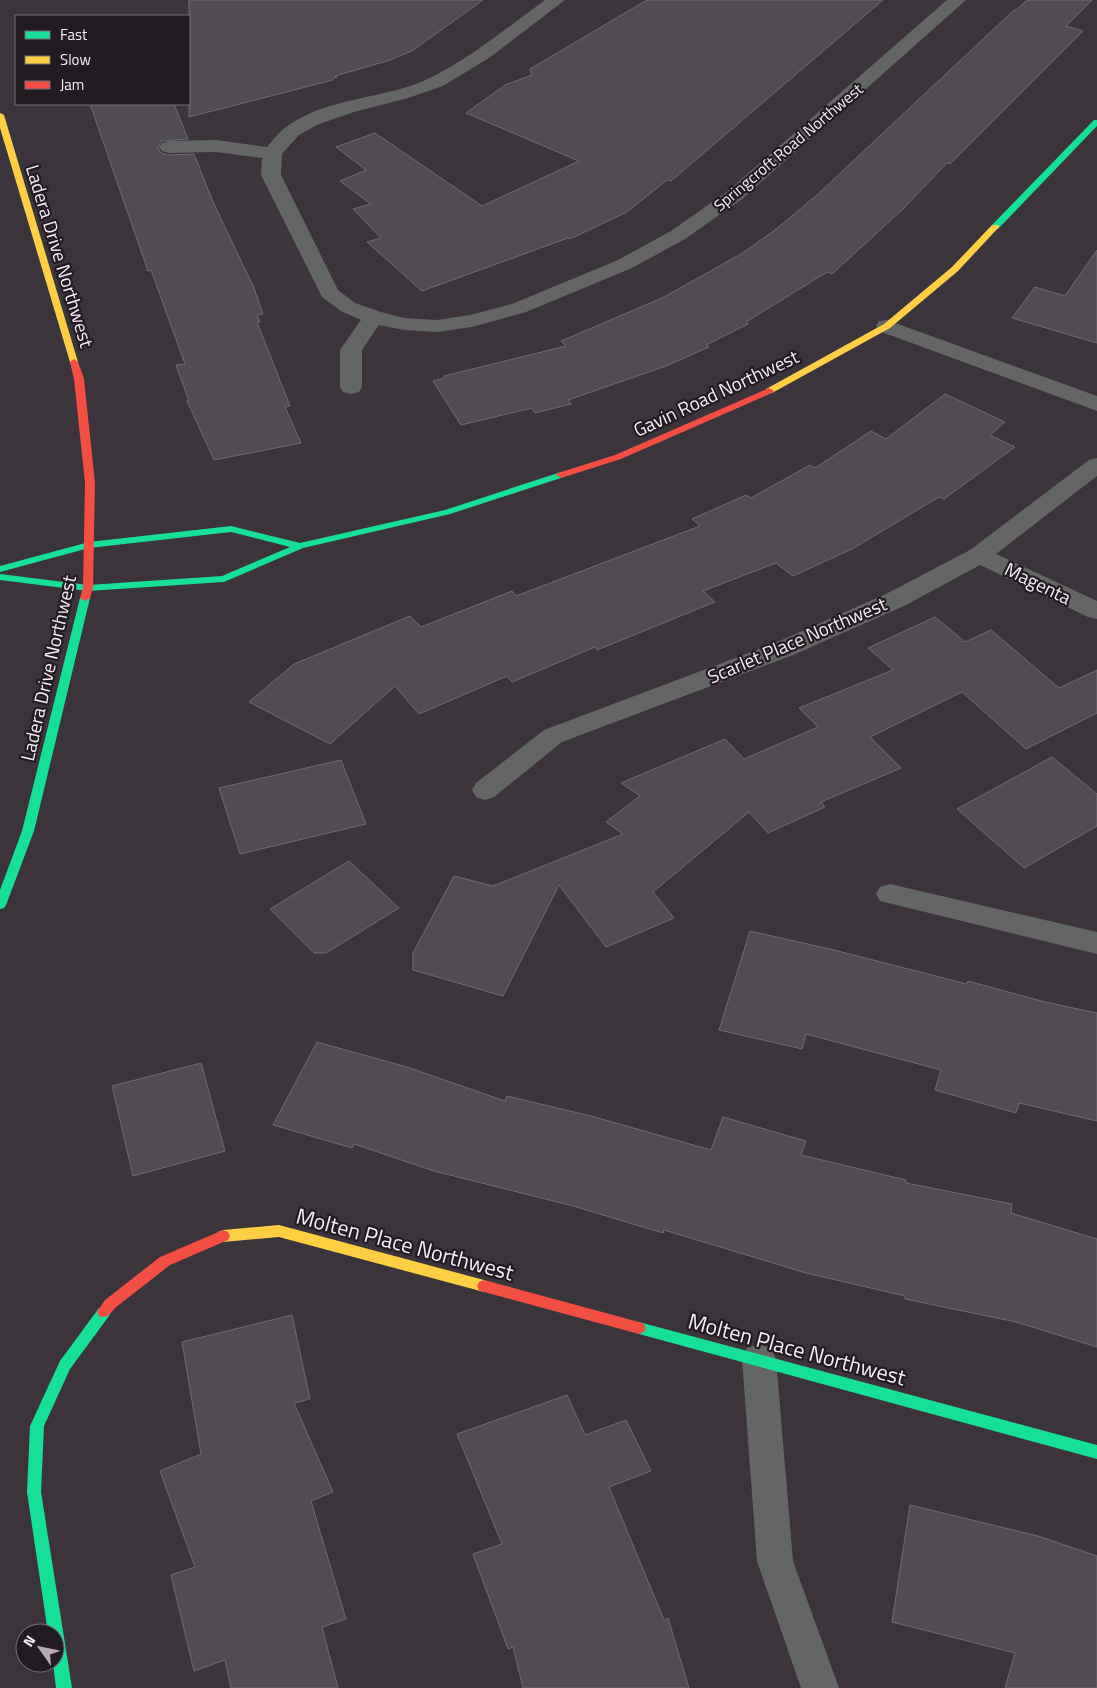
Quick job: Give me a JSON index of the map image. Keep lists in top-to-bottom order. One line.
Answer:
{"streets":{"street":["Springcroft Road Northwest","Ladera Drive Northwest","Gavin Road Northwest","Magenta","Scarlet Place Northwest","Molten Place Northwest"]},"crossings":[["Ladera Drive Northwest","Gavin Road Northwest"],["Magenta","Scarlet Place Northwest"]],"legend":["Fast","Slow","Jam"],"north":"top left"}
